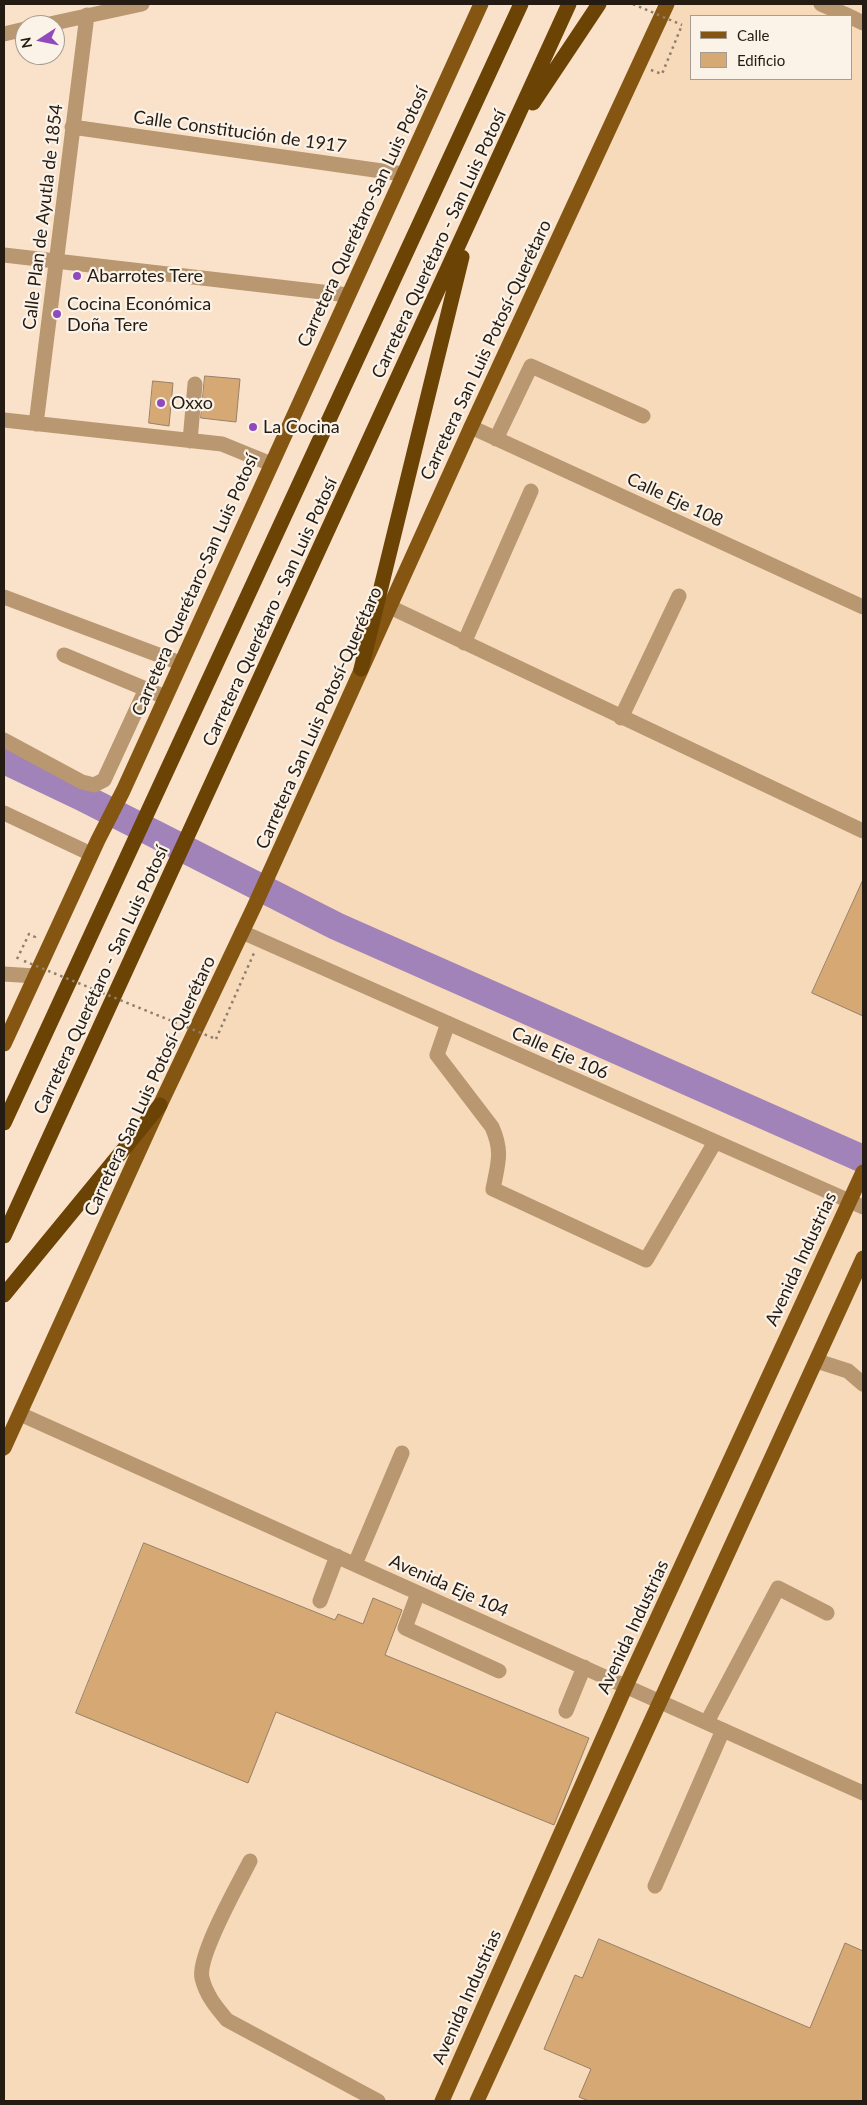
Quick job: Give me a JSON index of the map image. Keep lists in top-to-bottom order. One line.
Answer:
{"streets":{"highway":["Carretera Querétaro - San Luis Potosí"],"main road":["Carretera Querétaro-San Luis Potosí","Carretera San Luis Potosí-Querétaro","Avenida Industrias"],"street":["Calle Constitución de 1917","Calle Plan de Ayutla de 1854","Calle Eje 108","Calle Eje 106","Avenida Eje 104"]},"crossings":[["Calle Constitución de 1917","Calle Plan de Ayutla de 1854"],["Calle Constitución de 1917","Carretera Querétaro-San Luis Potosí"],["Carretera San Luis Potosí-Querétaro","Calle Eje 108"],["Carretera San Luis Potosí-Querétaro","Calle Eje 106"],["Carretera San Luis Potosí-Querétaro","Avenida Eje 104"],["Calle Eje 106","Avenida Industrias"],["Avenida Industrias","Avenida Eje 104"]],"places":["Abarrotes Tere","Cocina Económica Doña Tere","Oxxo","La Cocina"],"legend":["Calle","Edificio"],"north":"left"}
